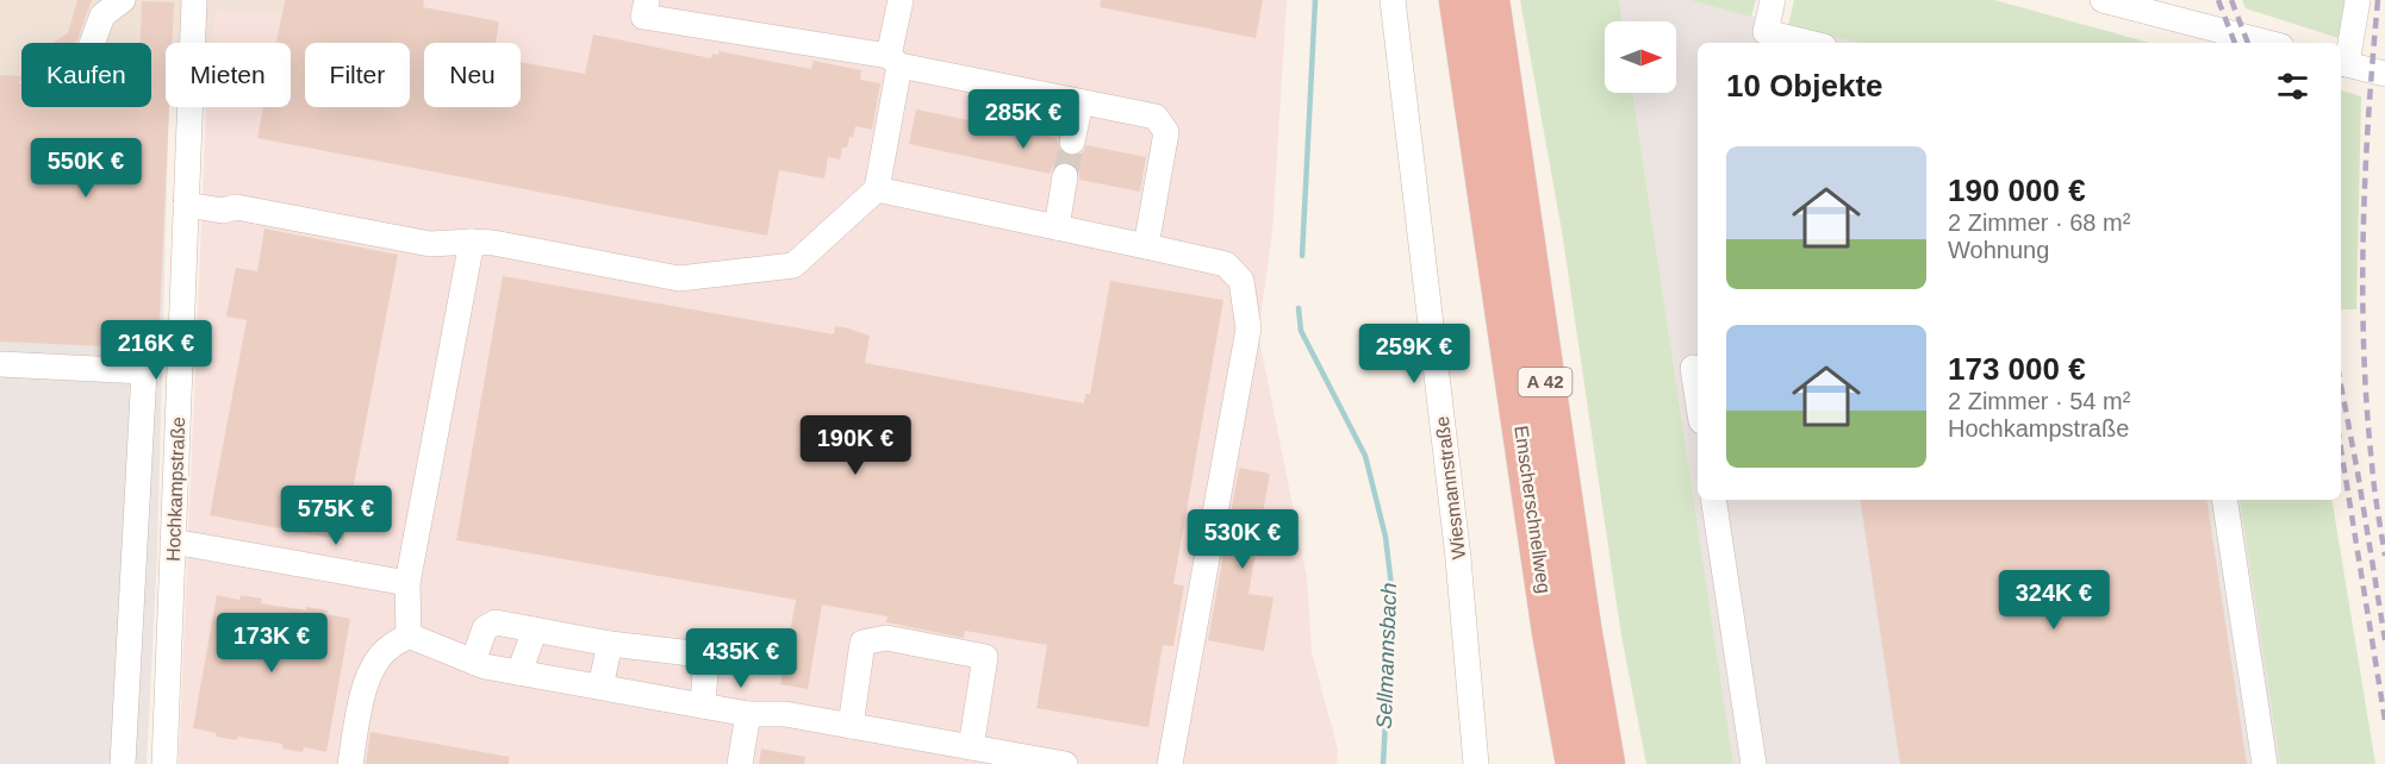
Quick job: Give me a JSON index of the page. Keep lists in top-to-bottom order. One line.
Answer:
{"streets":{"highway":["A 42","Emscherschnellweg"],"street":["Wiesmannstraße","Hochkampstraße"]},"water":["Sellmannsbach"],"north":"right","page":{"chip":["Kaufen","Mieten","Filter","Neu"],"heading":"10 Objekte","price":["285K €","550K €","216K €","259K €","190K €","575K €","530K €","324K €","173K €","435K €"],"list":[{"name":"190 000 €","note":"2 Zimmer · 68 m² · Wohnung"},{"name":"173 000 €","note":"2 Zimmer · 54 m² · Hochkampstraße"}]}}
